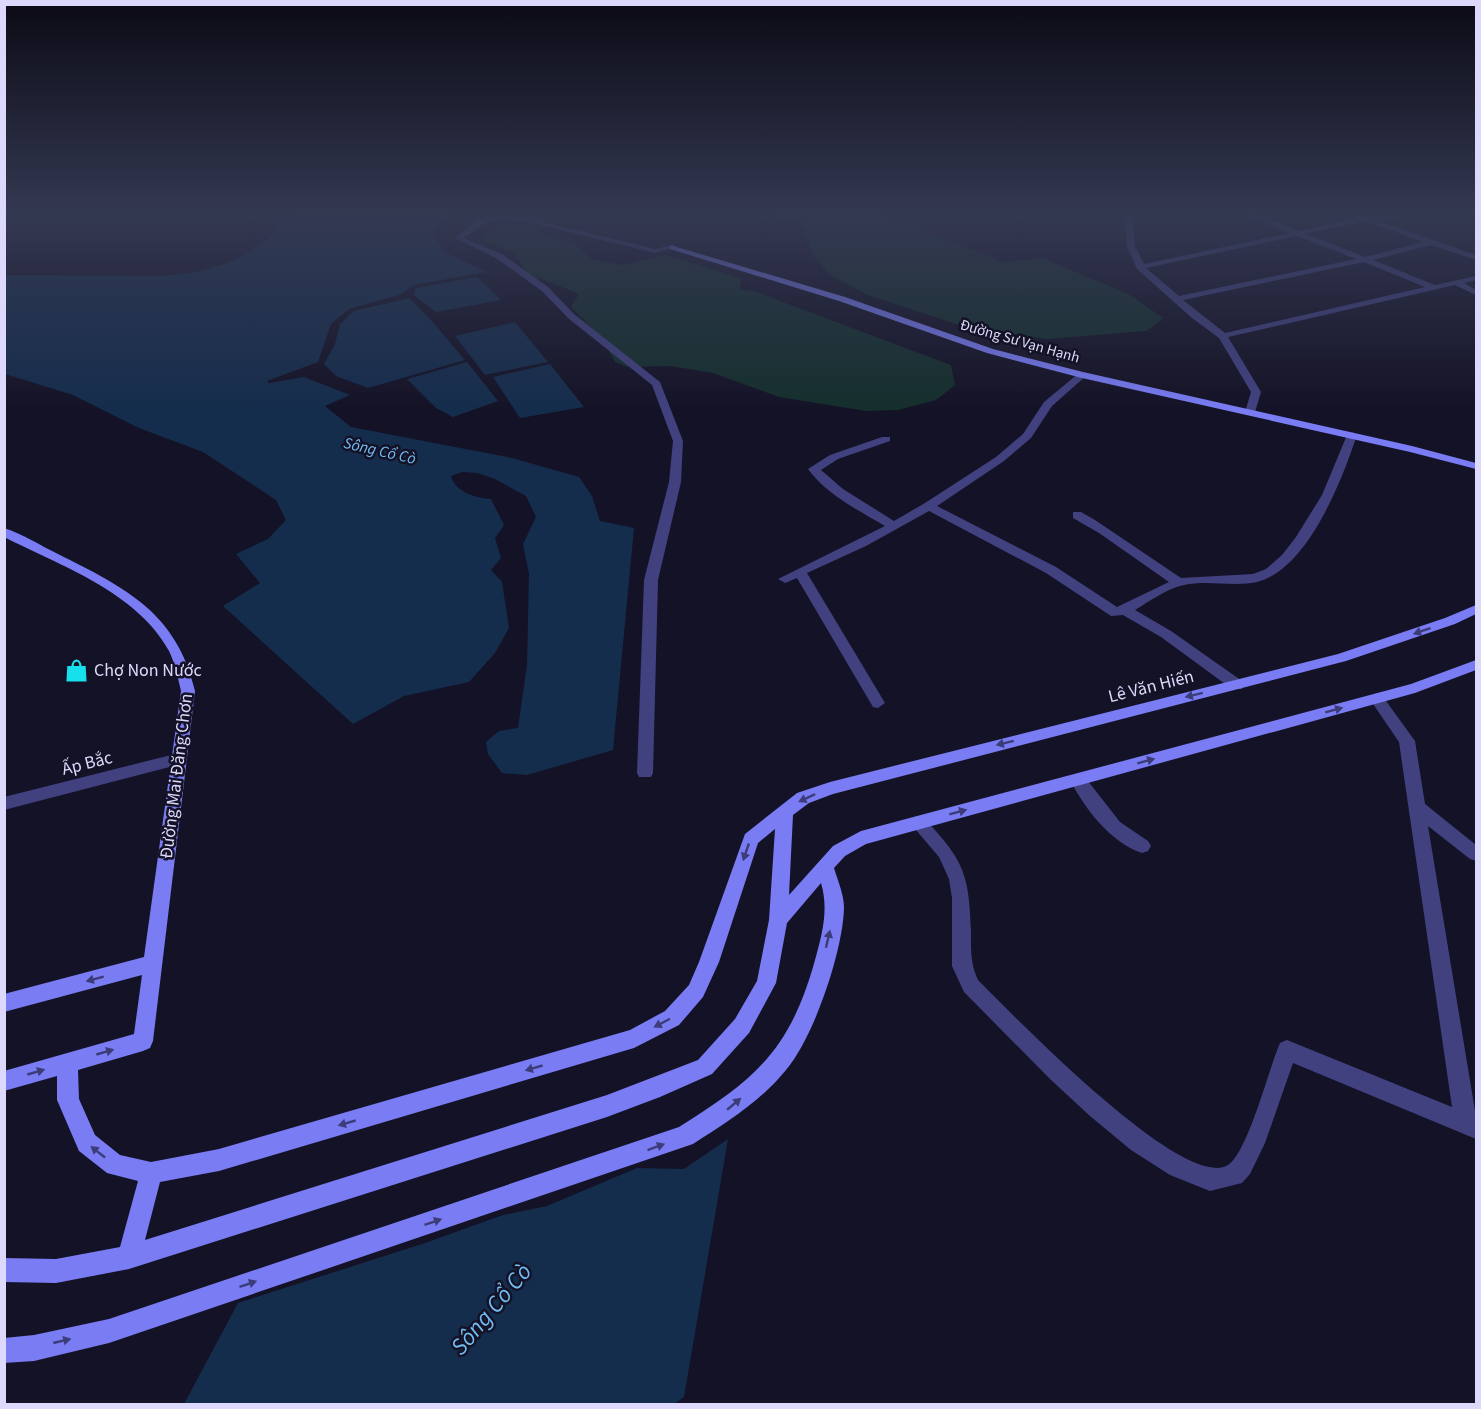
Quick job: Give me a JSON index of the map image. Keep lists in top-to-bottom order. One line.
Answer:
{"streets":{"main road":["Đường Sư Vạn Hạnh","Lê Văn Hiến","Đường Mai Đăng Chơn"],"street":["Ấp Bắc"]},"crossings":[["Ấp Bắc","Đường Mai Đăng Chơn"]],"water":["Sông Cổ Cò"],"places":{"shop":["Chợ Non Nước"]}}
